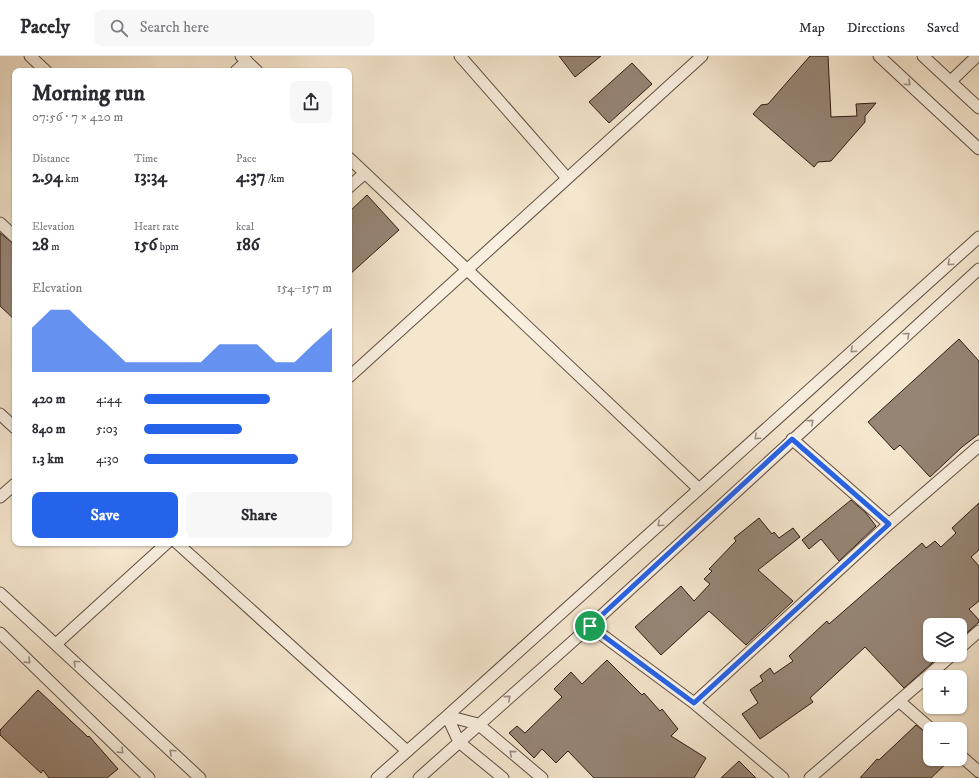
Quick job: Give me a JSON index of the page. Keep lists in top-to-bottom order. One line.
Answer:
{"page":{"header":"Pacely","search":"Search here","nav":["Map","Directions","Saved"],"heading":["Morning run","07:56 · 7 × 420 m"],"stats":[["Distance","2.94 km"],["Time","13:34"],["Pace","4:37 /km"],["Elevation","28 m"],["Heart rate","156 bpm"],["kcal","186"]],"chart":["Elevation","154–157 m"],"list":[{"name":"420 m","note":"4:44"},{"name":"840 m","note":"5:03"},{"name":"1.3 km","note":"4:30"}],"buttons":["Save","Share"],"map_buttons":["+","−"]}}
